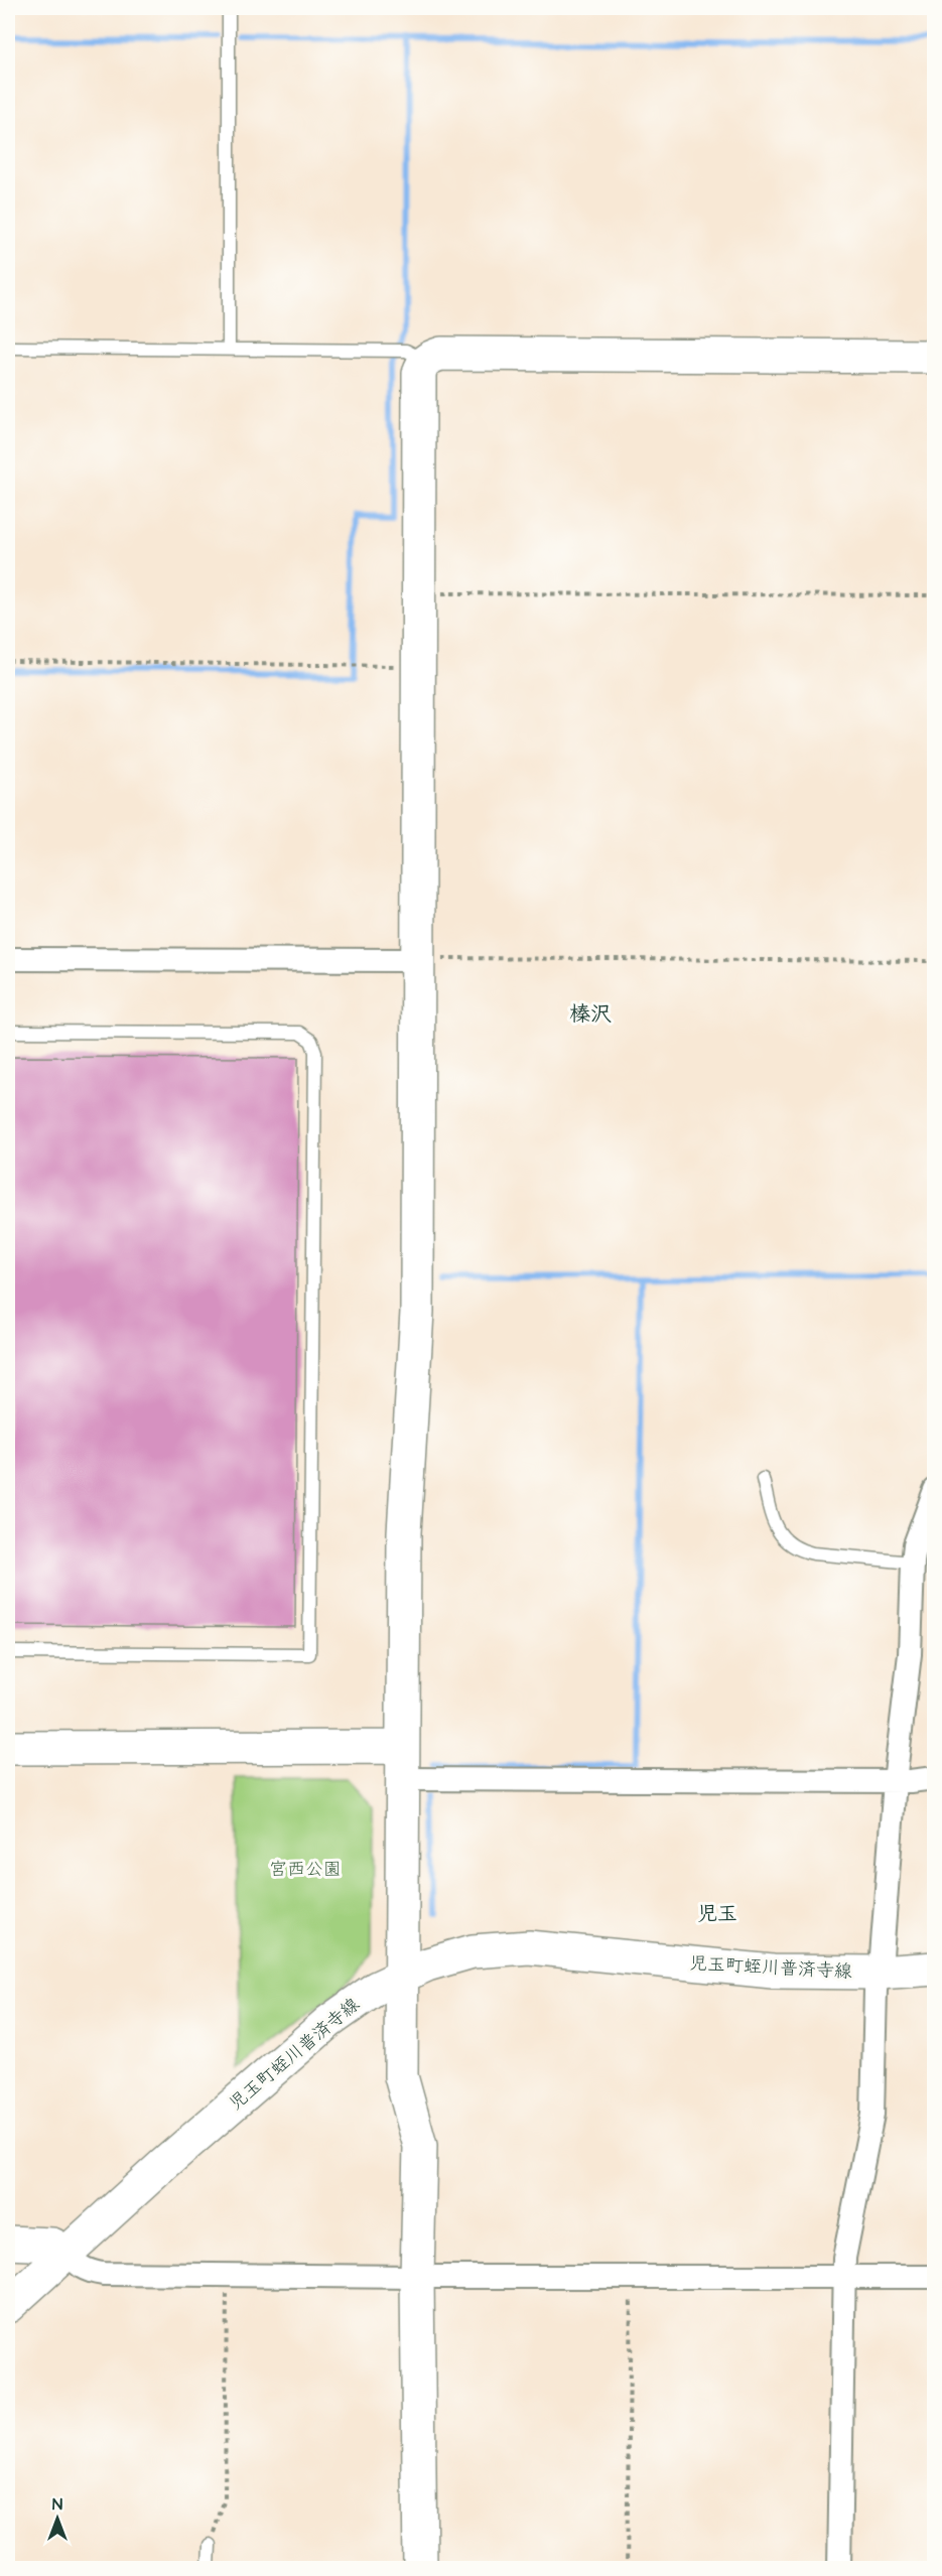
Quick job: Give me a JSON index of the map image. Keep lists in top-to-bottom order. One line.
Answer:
{"streets":{"street":["児玉町蛭川普済寺線"]},"districts":["榛沢","児玉"],"parks":["宮西公園"],"north":"top"}
